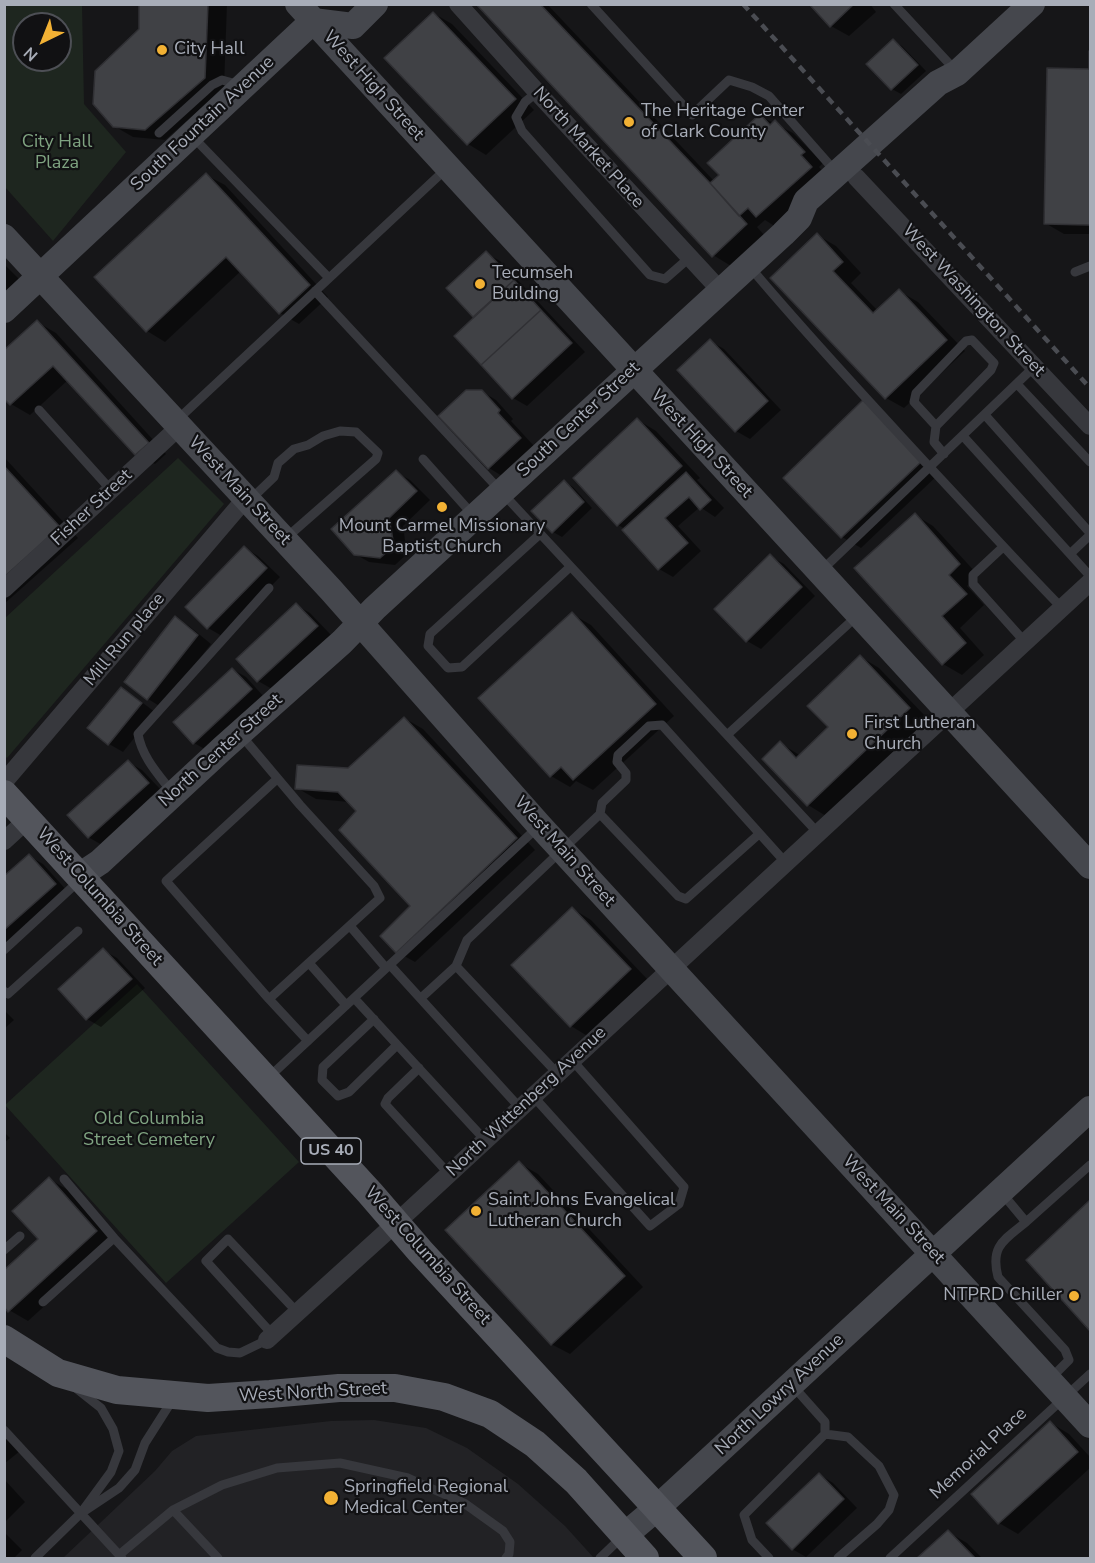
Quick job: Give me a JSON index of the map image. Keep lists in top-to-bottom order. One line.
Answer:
{"streets":{"main road":["West Columbia Street","US 40","West North Street"],"street":["West High Street","South Fountain Avenue","North Market Place","West Washington Street","South Center Street","West Main Street","Fisher Street","Mill Run place","North Center Street","North Wittenberg Avenue","North Lowry Avenue"],"lane":["Memorial Place"]},"crossings":[["West High Street","South Fountain Avenue"],["West High Street","South Center Street"],["West High Street","North Wittenberg Avenue"],["South Fountain Avenue","West Main Street"],["North Market Place","South Center Street"],["West Washington Street","South Center Street"],["South Center Street","West Main Street"],["South Center Street","North Center Street"],["West Main Street","Fisher Street"],["West Main Street","Mill Run place"],["West Main Street","North Center Street"],["West Main Street","North Wittenberg Avenue"],["West Main Street","North Lowry Avenue"],["West Main Street","Memorial Place"],["North Center Street","West Columbia Street"],["West Columbia Street","North Wittenberg Avenue"],["West Columbia Street","North Lowry Avenue"],["West North Street","North Lowry Avenue"]],"parks":["City Hall Plaza","Old Columbia Street Cemetery"],"places":["City Hall","The Heritage Center of Clark County","Tecumseh Building","Mount Carmel Missionary Baptist Church","First Lutheran Church","Saint Johns Evangelical Lutheran Church","NTPRD Chiller","Springfield Regional Medical Center"],"north":"bottom left"}
